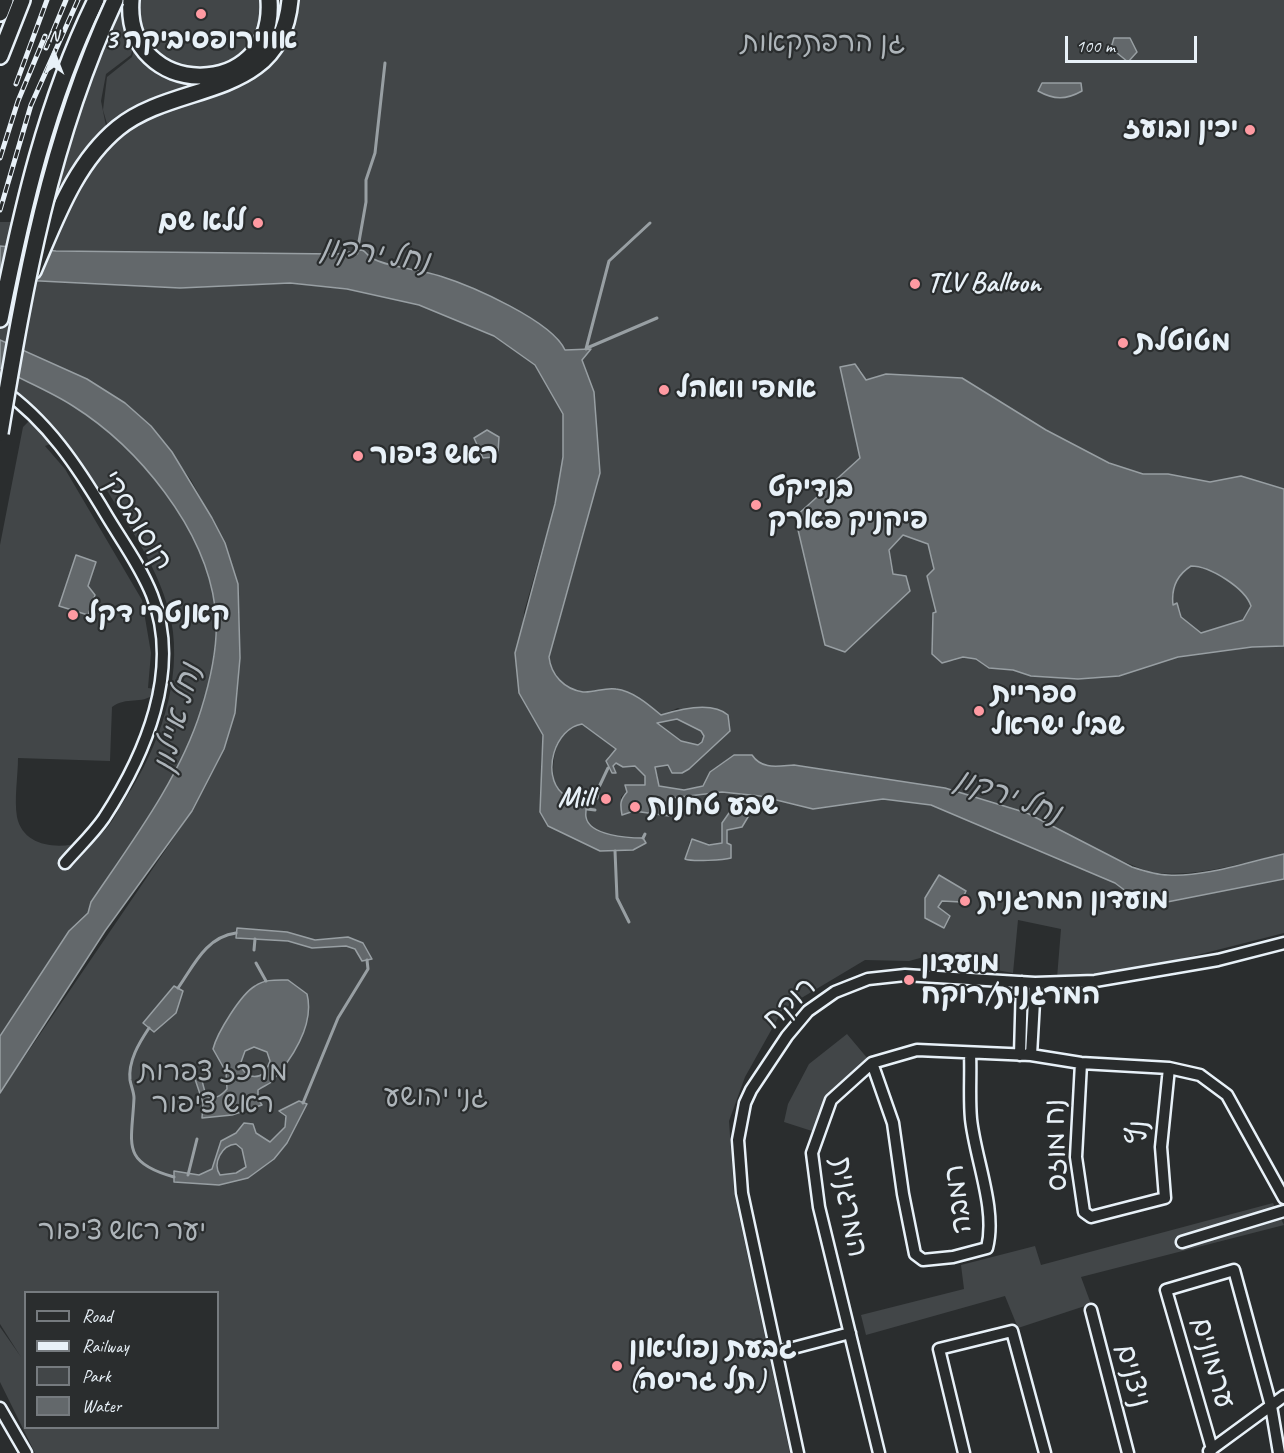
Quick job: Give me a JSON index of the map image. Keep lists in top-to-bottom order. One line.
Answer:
{"streets":{"street":["קוסובסקי","רוקח","נץ","נח מוזס","רמבה","המרגנית","ערמונים","ניצנים"]},"crossings":[["נץ","נח מוזס"],["נץ","המרגנית"],["נח מוזס","המרגנית"],["רמבה","המרגנית"]],"water":["נחל ירקון","נחל איילון"],"parks":["גן הרפתקאות","מרכז צפרות ראש ציפור","גני יהושע","יער ראש ציפור"],"places":["אווירופסיביקה 3","יכין ובועז","ללא שם","TLV Balloon","מטוטלת","אמפי וואהל","ראש ציפור","בנדיקט פיקניק פארק","קאנטרי דקל","ספריית שביל ישראל","Mill","שבע טחנות","מועדון המרגנית","מועדון המרגנית/רוקח","גבעת נפוליאון (תל גריסה)"],"legend":["Road","Railway","Park","Water"],"scale_bar":"100 m","north":"top"}
